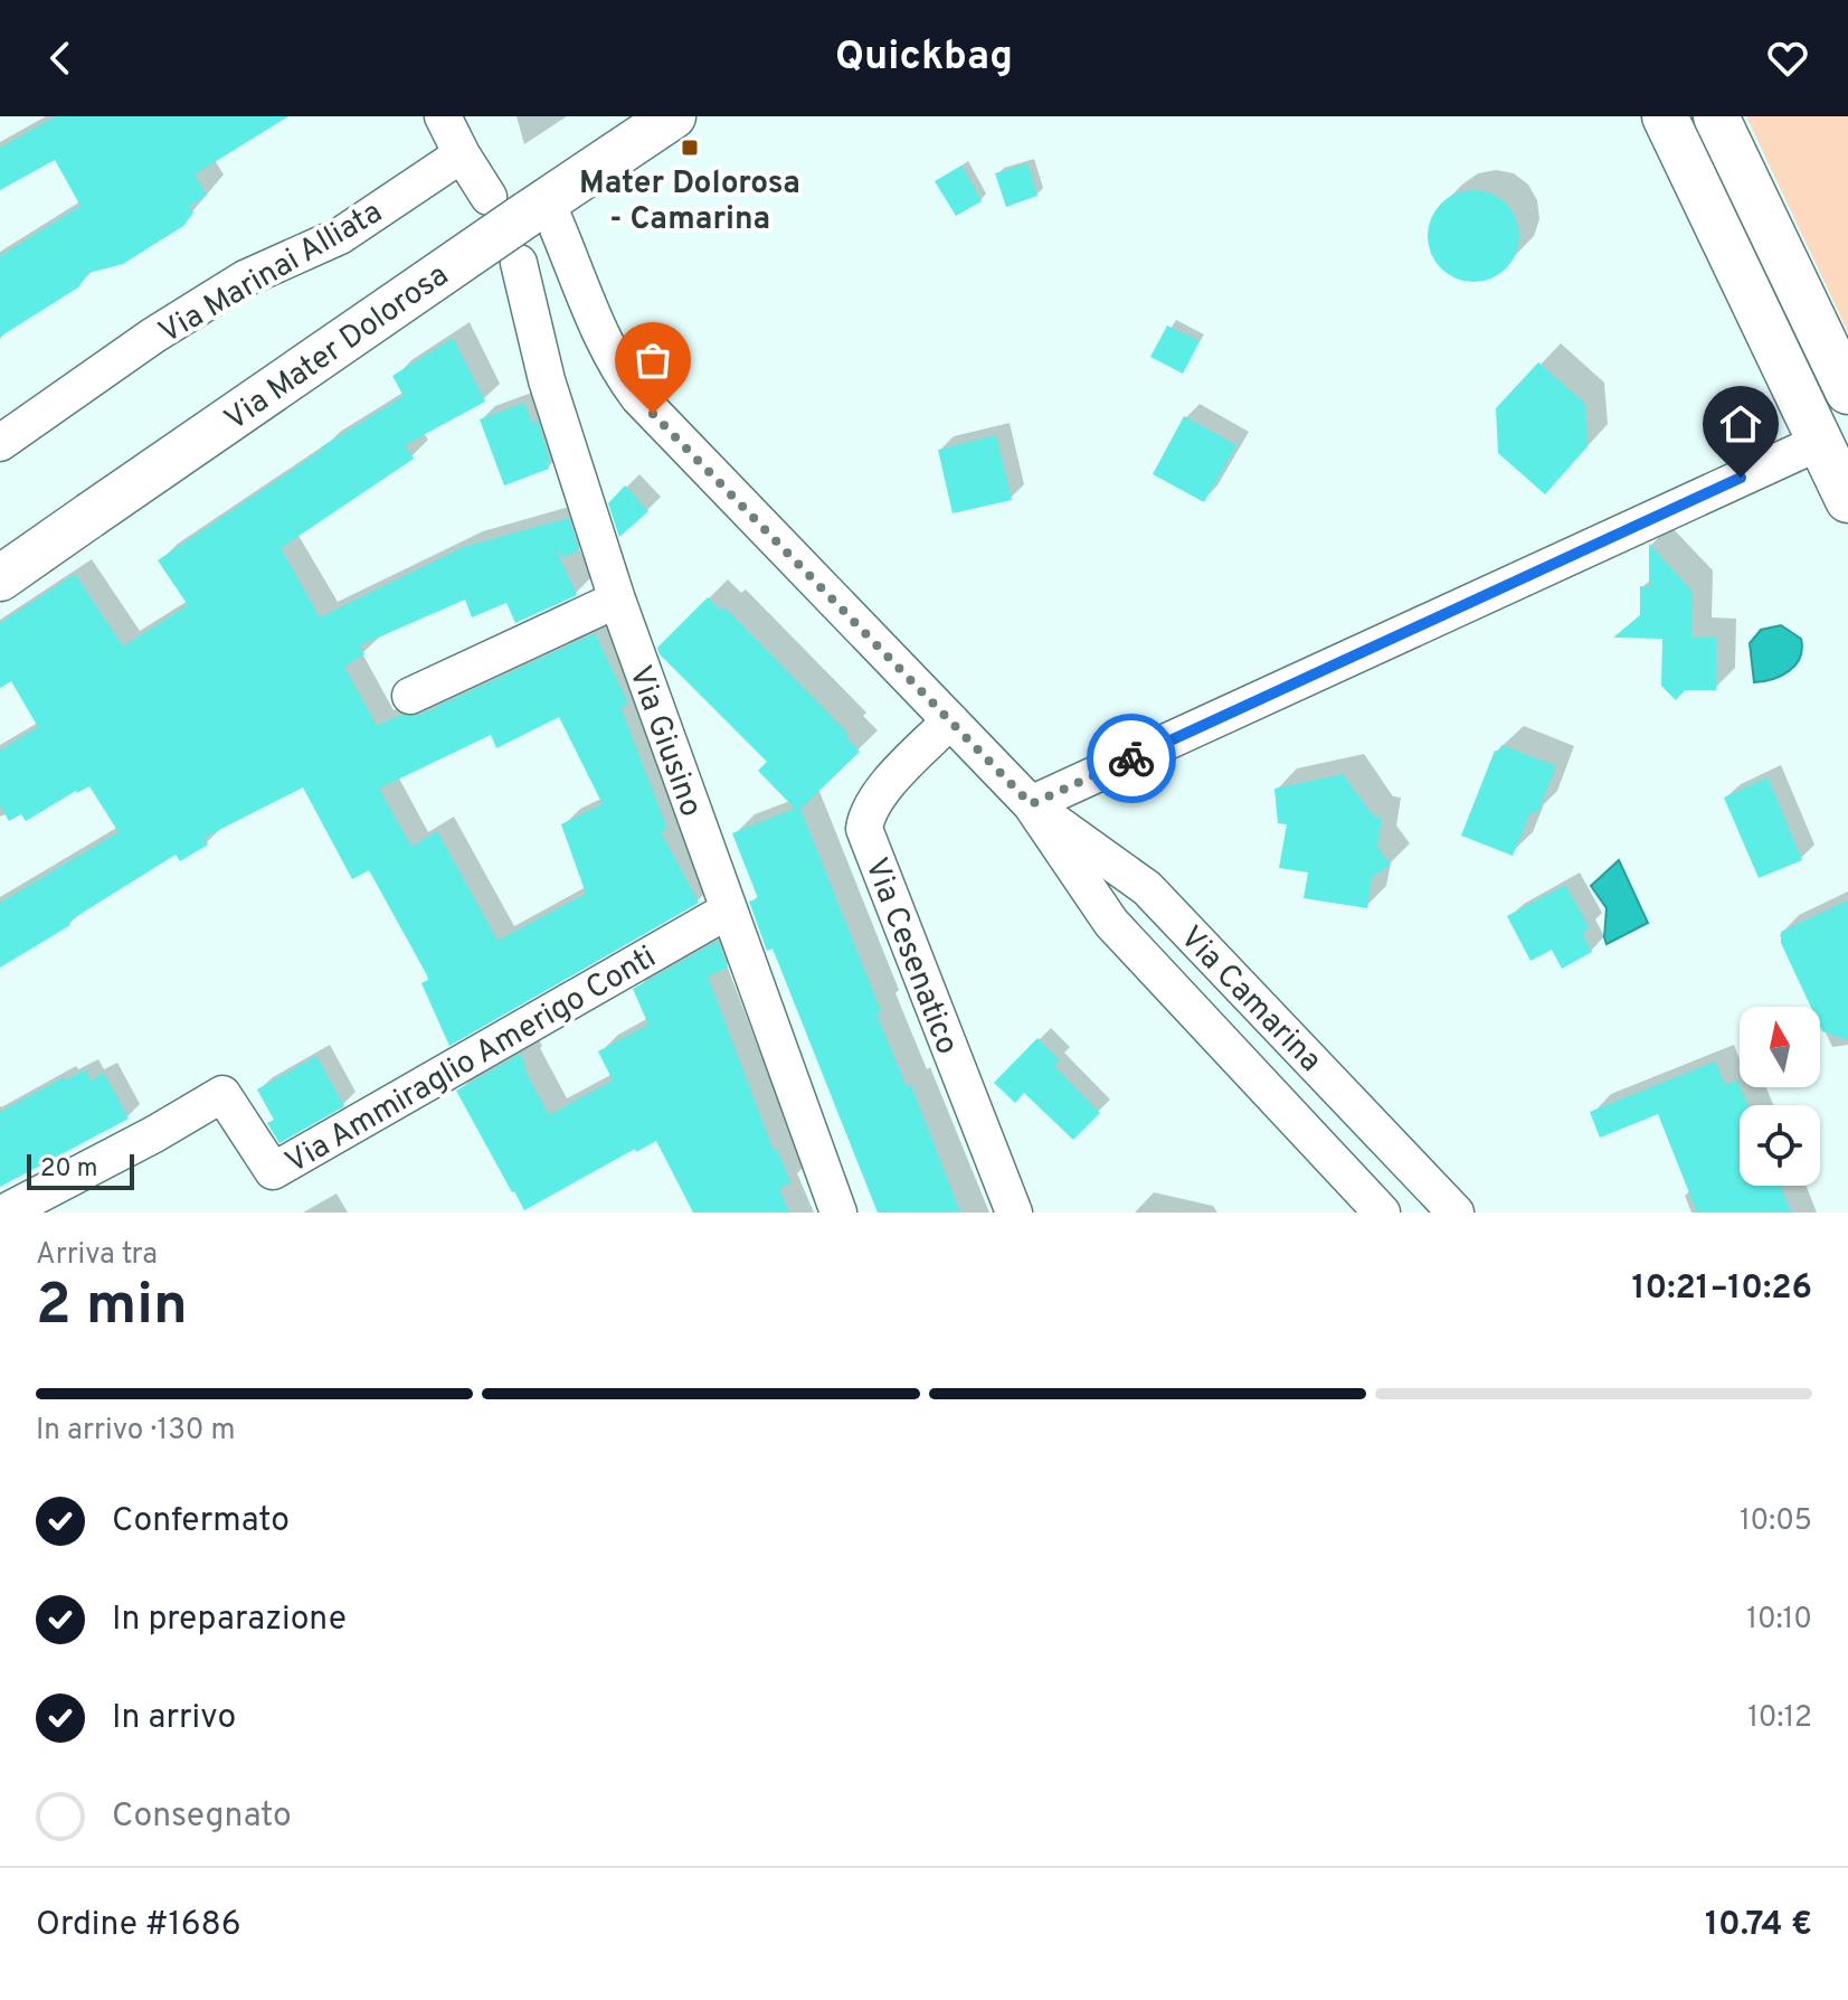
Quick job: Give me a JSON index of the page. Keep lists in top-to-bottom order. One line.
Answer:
{"streets":{"street":["Via Marinai Alliata","Via Mater Dolorosa","Via Giusino","Via Cesenatico","Via Camarina","Via Ammiraglio Amerigo Conti"]},"crossings":[["Via Mater Dolorosa","Via Camarina"],["Via Giusino","Via Ammiraglio Amerigo Conti"],["Via Cesenatico","Via Camarina"]],"places":{"transit":["Mater Dolorosa - Camarina"]},"scale_bar":"20 m","north":"top","page":{"header":"Quickbag","scale":"20 m","heading":["2 min","Arriva tra","10:21–10:26"],"panel":["Ordine #1686","10.74 €"],"bar":"In arrivo · 130 m","list":[["Confermato","10:05"],["In preparazione","10:10"],["In arrivo","10:12"],"Consegnato"]}}
